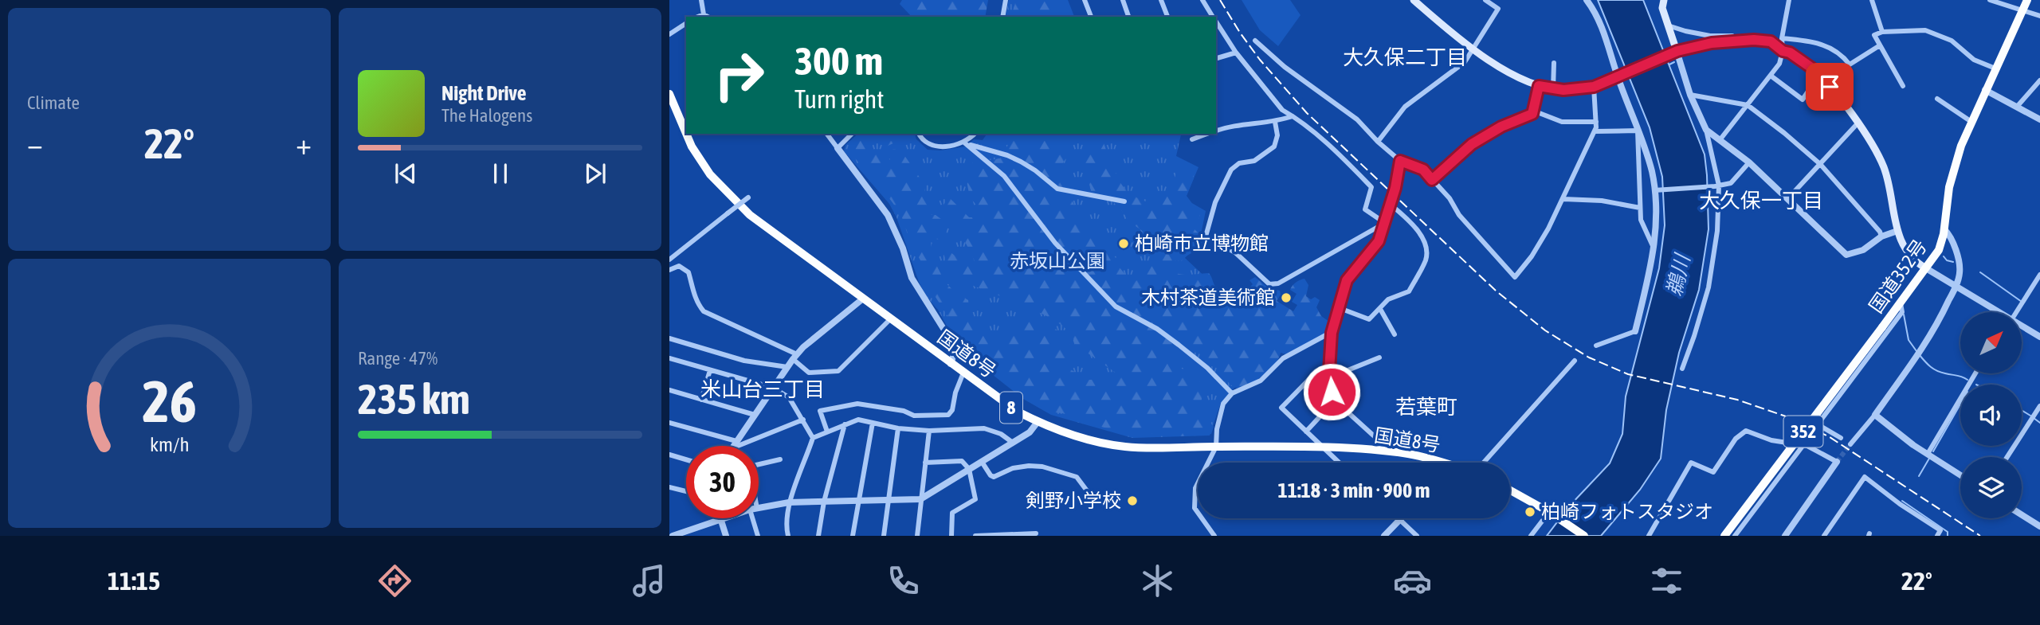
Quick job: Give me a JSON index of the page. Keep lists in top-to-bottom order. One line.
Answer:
{"streets":{"highway":["国道352号","国道8号","8","352"]},"districts":["大久保二丁目","大久保一丁目","米山台三丁目","若葉町"],"water":["鵜川"],"parks":["赤坂山公園"],"places":["柏崎市立博物館","木村茶道美術館","剣野小学校","柏崎フォトスタジオ"],"north":"top right","page":{"tile":["Climate",["Range · 47%","235 km"]],"turn":["300 m","Turn right"],"song":["Night Drive","The Halogens"],"heat":["−","22°","+"],"limit":"30","trip":"11:18 · 3 min · 900 m","tabs":["11:15","22°"],"gauge":["26","km/h"]}}
